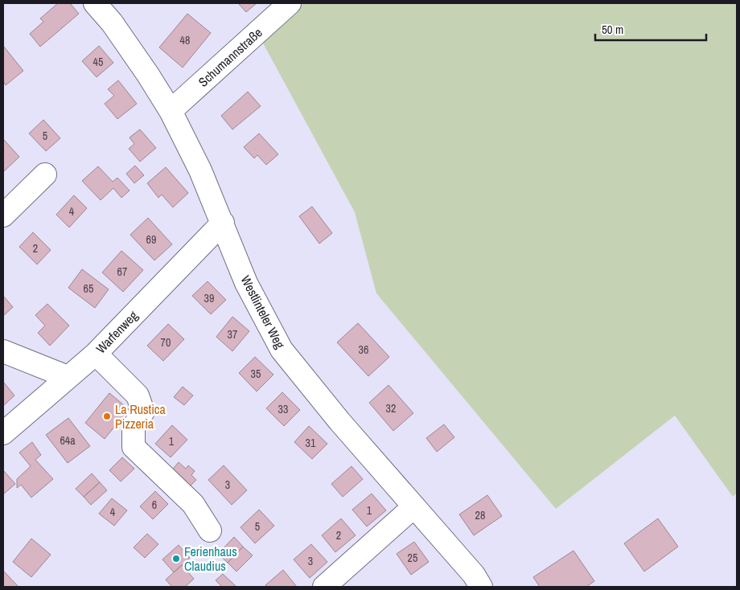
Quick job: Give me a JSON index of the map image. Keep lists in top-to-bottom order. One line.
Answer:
{"streets":{"street":["Schumannstraße","Westlinteler Weg","Warfenweg"]},"crossings":[["Schumannstraße","Westlinteler Weg"],["Westlinteler Weg","Warfenweg"]],"places":["La Rustica Pizzeria","Ferienhaus Claudius"],"house_numbers":["48","45","5","4","69","2","67","65","39","37","70","36","35","32","33","64a","1","31","3","6","1","4","28","5","2","25","3"],"scale_bar":"50 m"}
